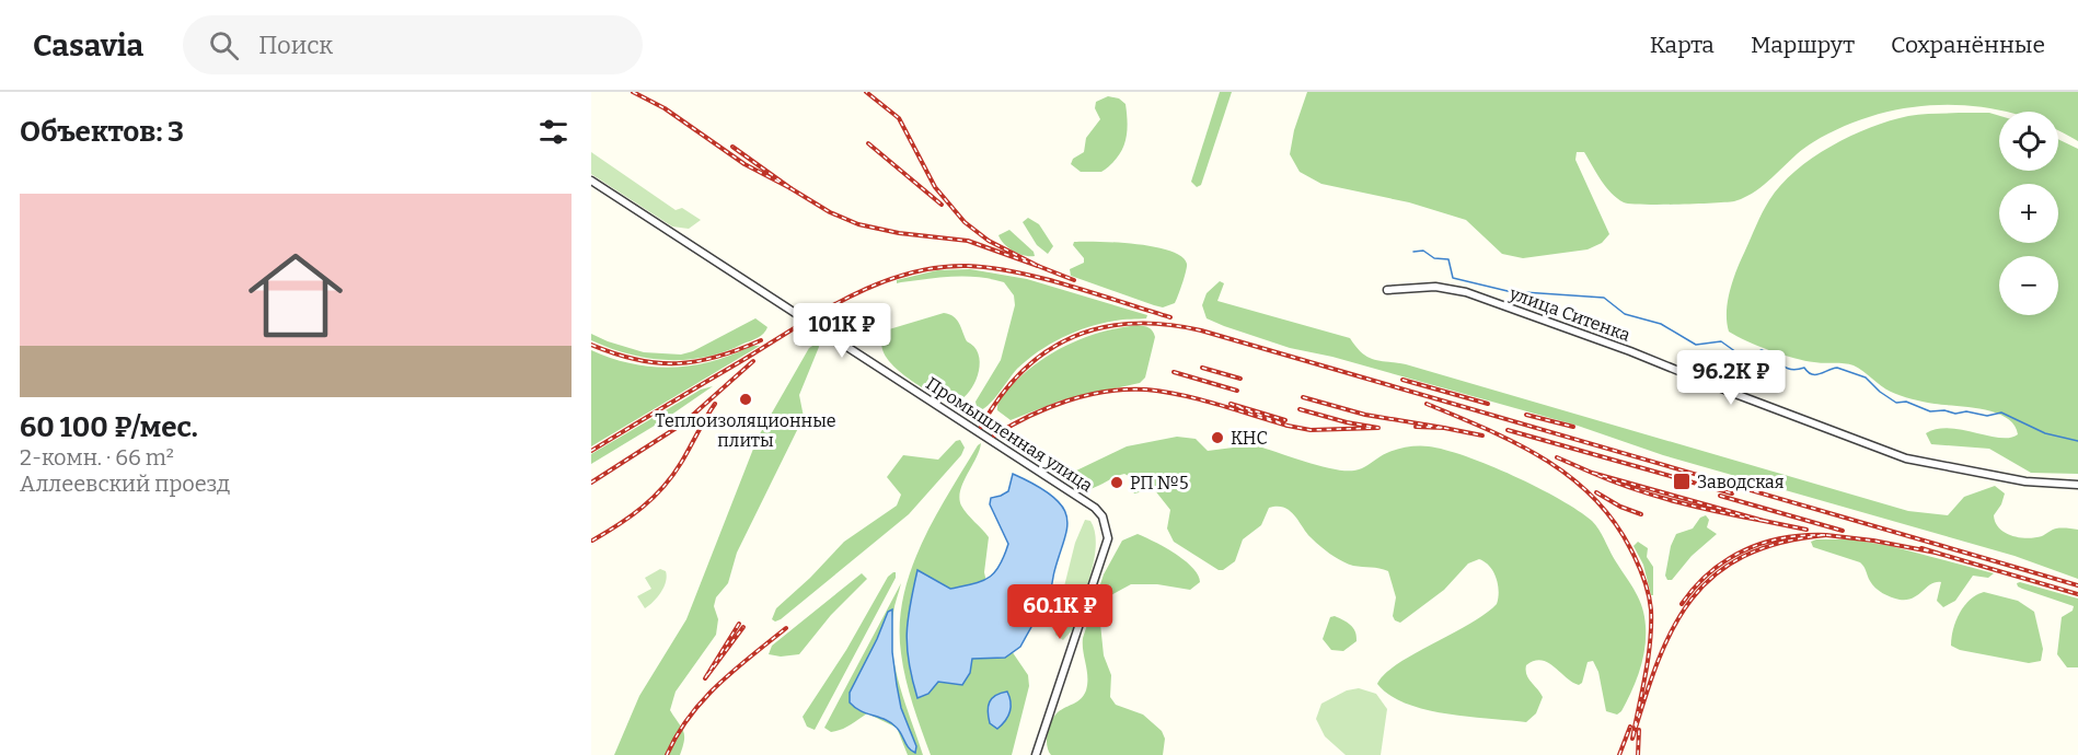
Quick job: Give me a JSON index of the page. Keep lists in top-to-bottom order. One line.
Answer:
{"streets":{"street":["улица Ситенка","Промышленная улица"]},"places":{"other":["Теплоизоляционные плиты","КНС","РП №5"],"transit":["Заводская"]},"page":{"header":"Casavia","search":"Поиск","nav":["Карта","Маршрут","Сохранённые"],"heading":"Объектов: 3","map_buttons":["+","−"],"list":[{"name":"60 100 ₽/мес.","note":"2-комн. · 66 m² · Аллеевский проезд"}],"price":["101K ₽","96.2K ₽","60.1K ₽"]}}
